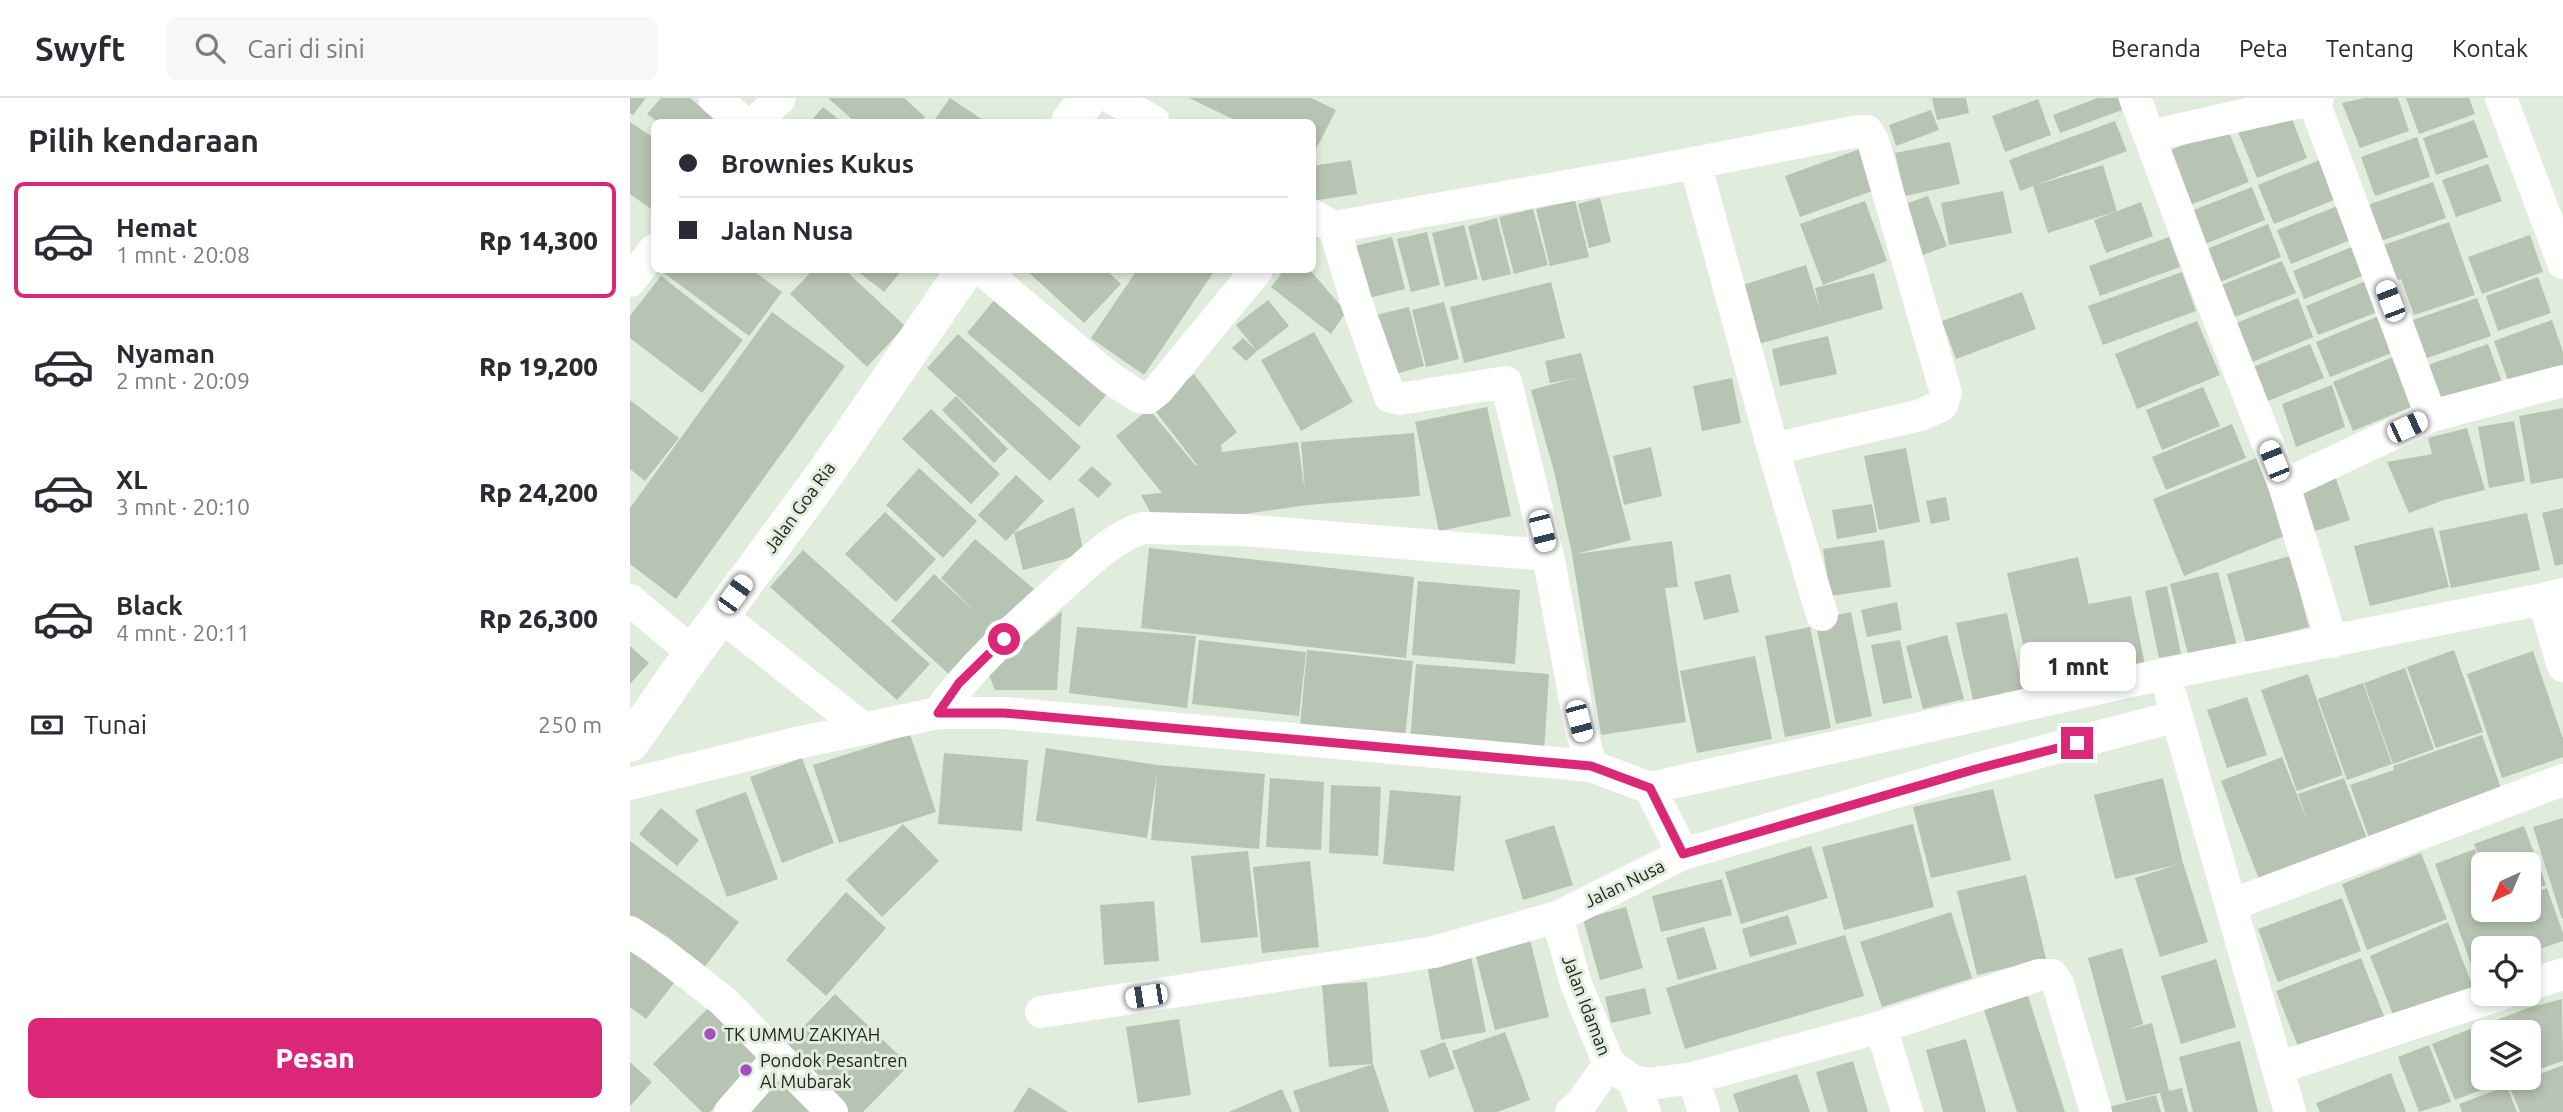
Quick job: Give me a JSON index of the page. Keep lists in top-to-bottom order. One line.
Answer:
{"streets":{"main road":["Jalan Goa Ria"],"street":["Jalan Nusa","Jalan Idaman"]},"crossings":[["Jalan Nusa","Jalan Idaman"]],"places":["TK UMMU ZAKIYAH","Pondok Pesantren Al Mubarak"],"north":"bottom left","page":{"header":"Swyft","search":"Cari di sini","nav":["Beranda","Peta","Tentang","Kontak"],"heading":"Pilih kendaraan","banner":["Brownies Kukus","Jalan Nusa"],"list":[{"name":"Hemat","note":"1 mnt · 20:08","value":"Rp 14,300"},{"name":"Nyaman","note":"2 mnt · 20:09","value":"Rp 19,200"},{"name":"XL","note":"3 mnt · 20:10","value":"Rp 24,200"},{"name":"Black","note":"4 mnt · 20:11","value":"Rp 26,300"}],"bubble":"1 mnt","pay":["Tunai","250 m"],"buttons":"Pesan"}}
